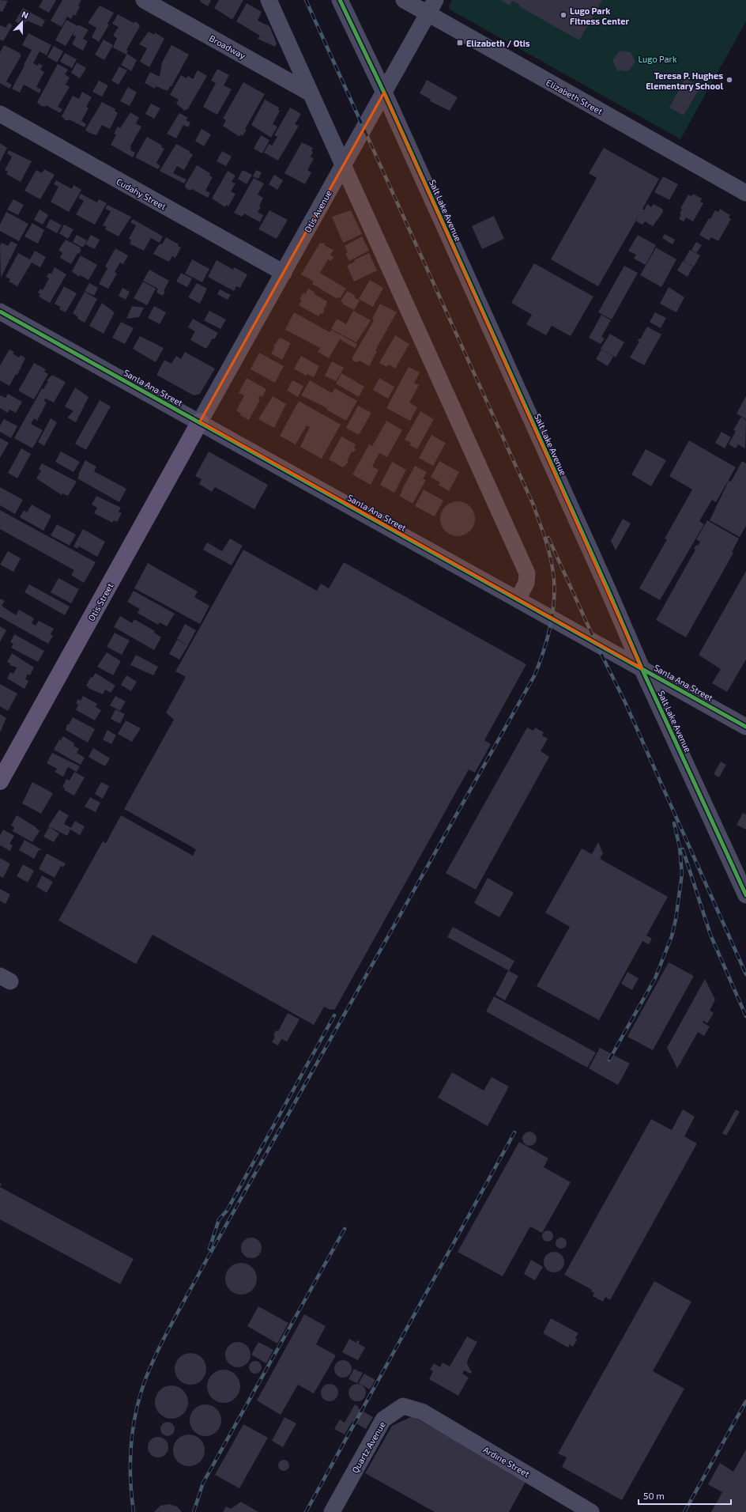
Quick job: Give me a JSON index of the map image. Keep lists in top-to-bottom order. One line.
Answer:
{"streets":{"main road":["Otis Street"],"street":["Broadway","Elizabeth Street","Cudahy Street","Salt Lake Avenue","Otis Avenue","Santa Ana Street","Quartz Avenue","Ardine Street"]},"crossings":[["Elizabeth Street","Otis Avenue"],["Cudahy Street","Otis Avenue"],["Salt Lake Avenue","Otis Avenue"],["Salt Lake Avenue","Santa Ana Street"],["Otis Avenue","Santa Ana Street"],["Otis Avenue","Otis Street"],["Santa Ana Street","Otis Street"],["Quartz Avenue","Ardine Street"]],"parks":["Lugo Park"],"places":{"other":["Lugo Park Fitness Center","Teresa P. Hughes Elementary School"],"transit":["Elizabeth / Otis"]},"scale_bar":"50 m","north":"top"}
